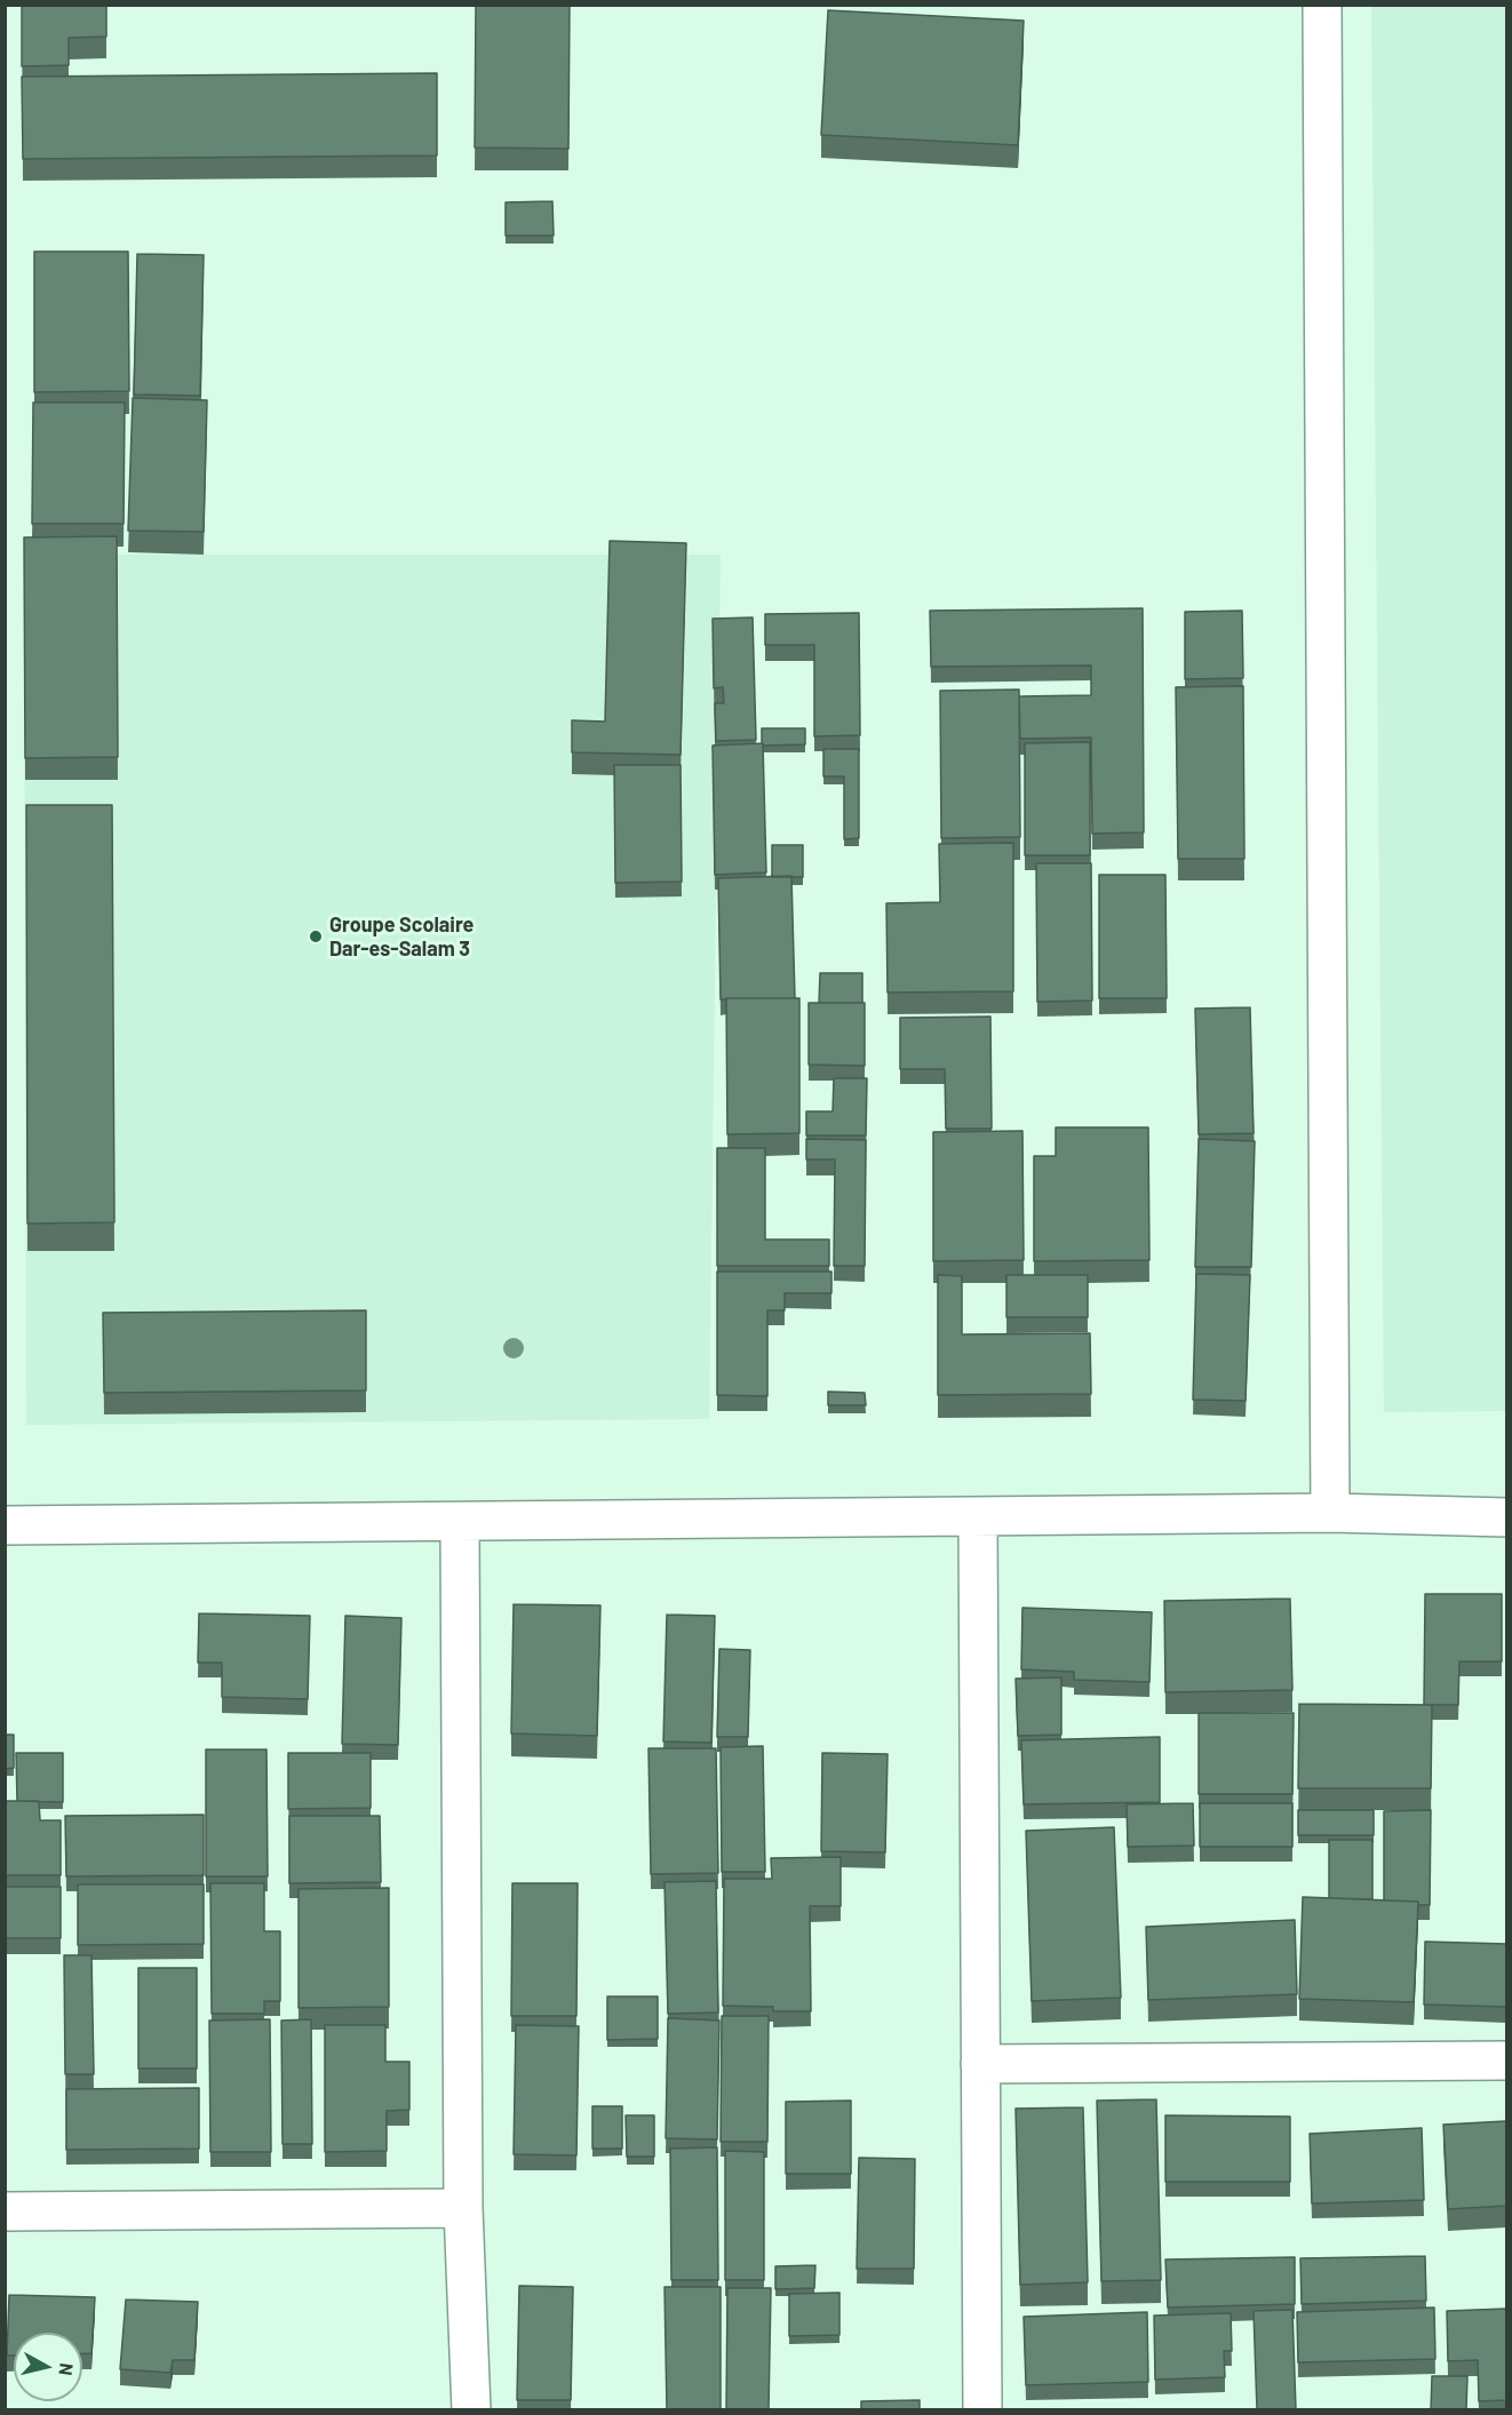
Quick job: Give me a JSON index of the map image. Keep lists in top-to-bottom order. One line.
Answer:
{"places":["Groupe Scolaire Dar-es-Salam 3"],"north":"right"}
